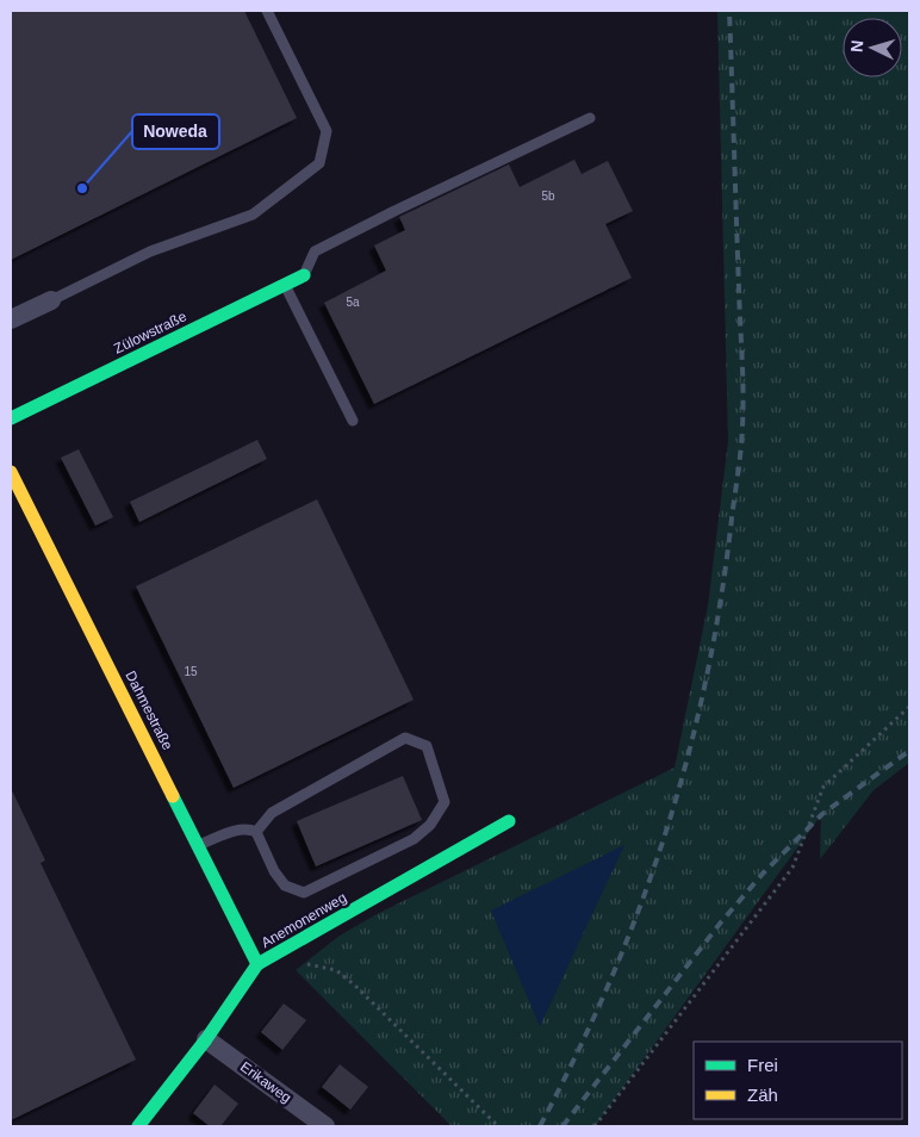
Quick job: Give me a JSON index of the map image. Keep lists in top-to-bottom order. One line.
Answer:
{"streets":{"street":["Zülowstraße","Dahmestraße","Anemonenweg","Erikaweg"]},"crossings":[["Dahmestraße","Anemonenweg"],["Anemonenweg","Erikaweg"]],"places":["Noweda"],"house_numbers":["5b","5a","15"],"legend":["Frei","Zäh"],"north":"left"}
